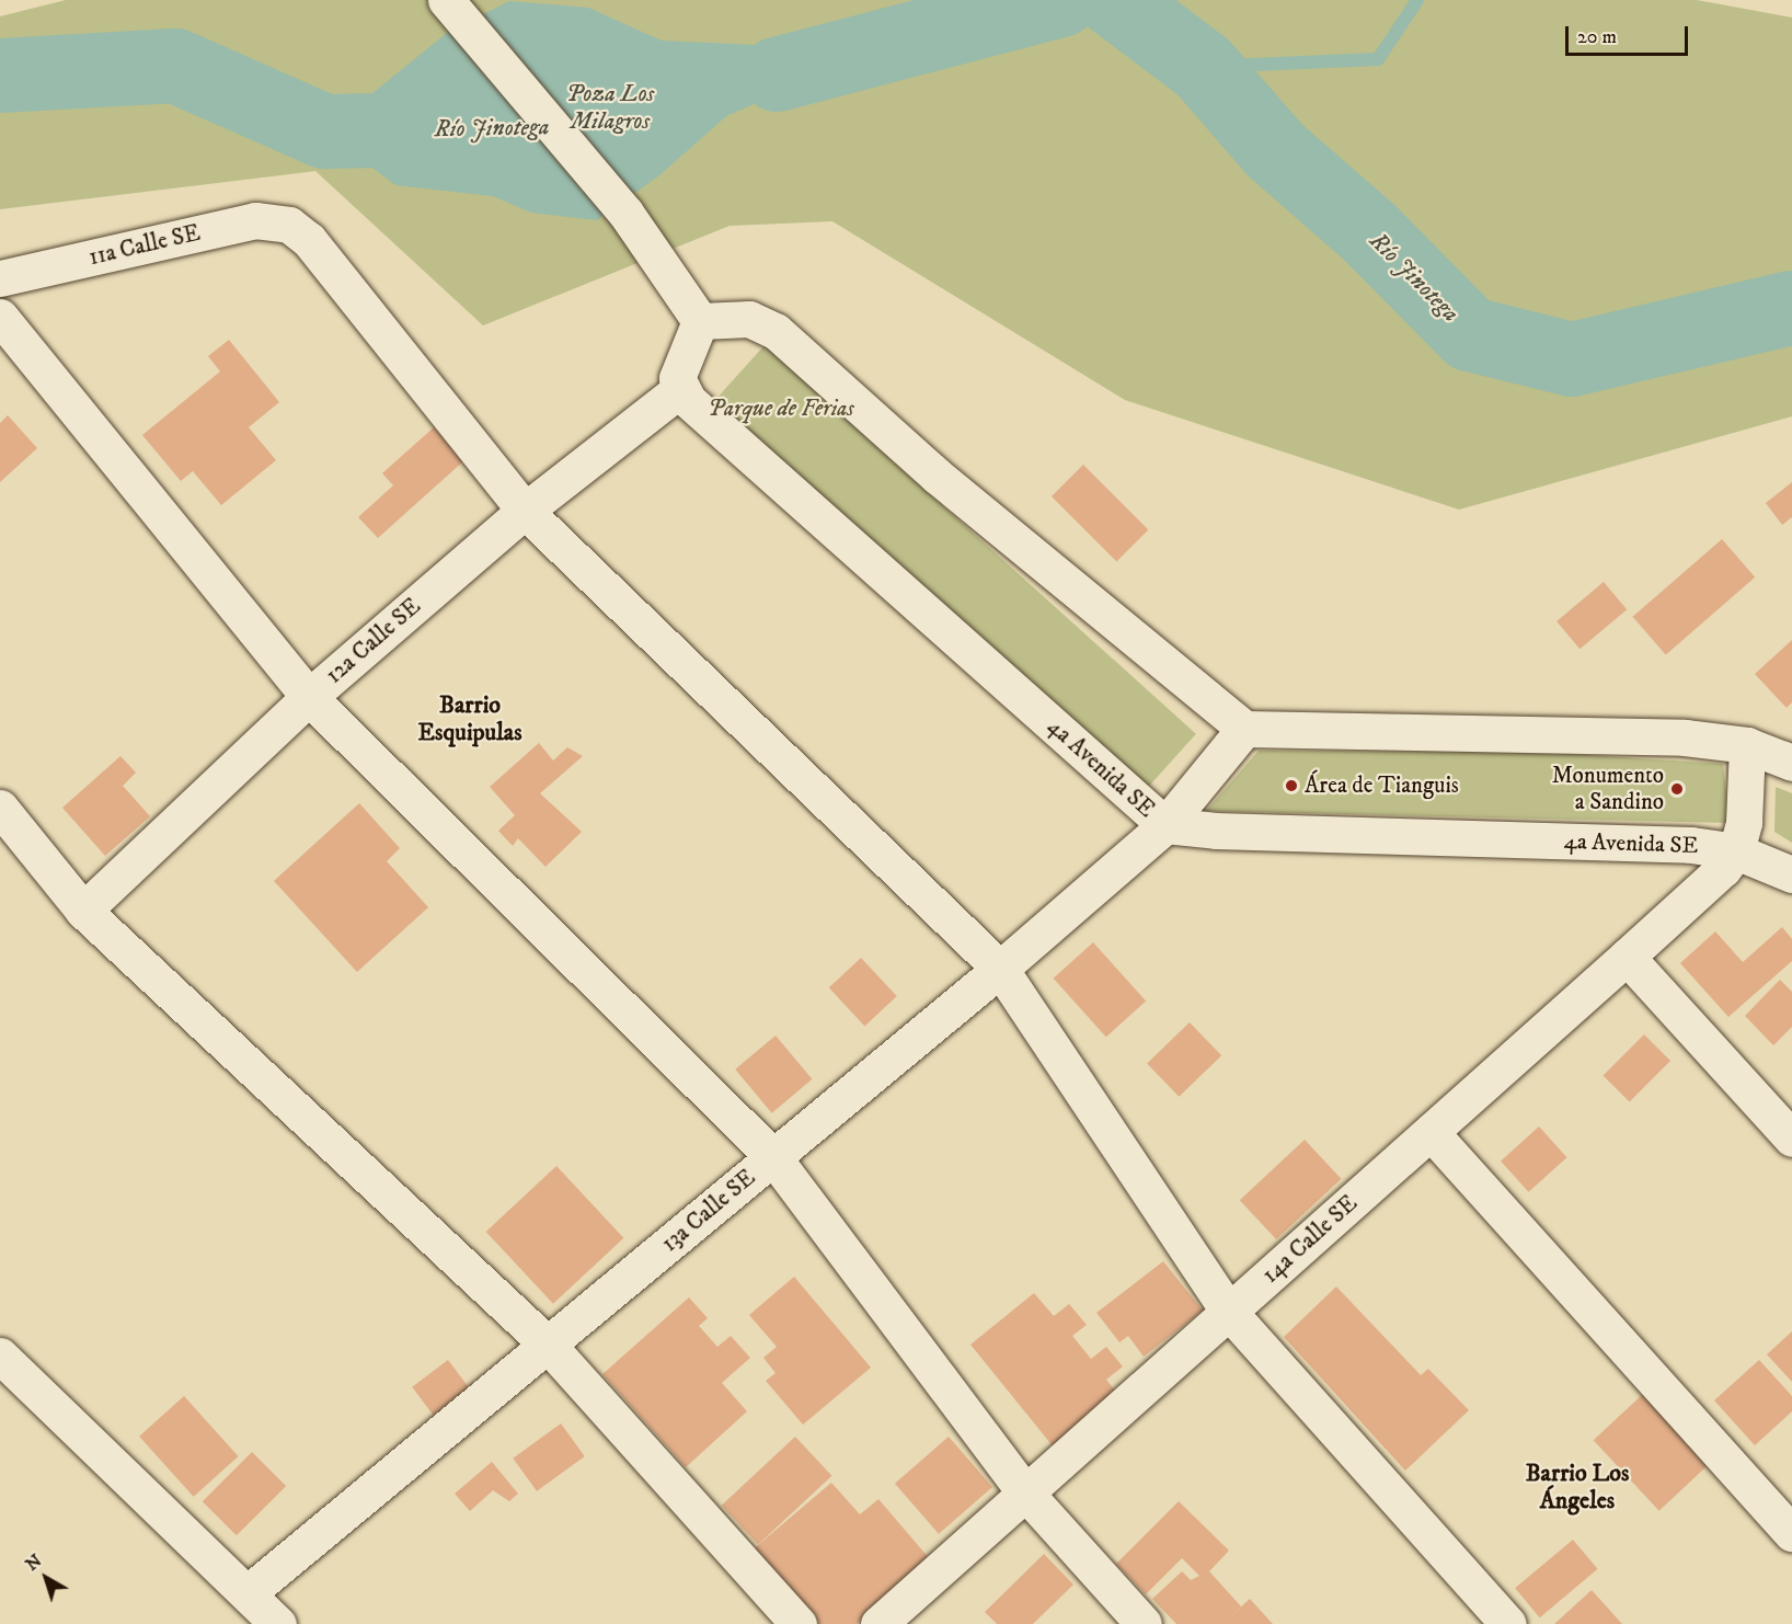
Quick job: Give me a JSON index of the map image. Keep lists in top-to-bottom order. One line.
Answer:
{"streets":{"street":["11a Calle SE","12a Calle SE","4a Avenida SE","13a Calle SE","14a Calle SE"]},"crossings":[["11a Calle SE","12a Calle SE"],["12a Calle SE","4a Avenida SE"],["4a Avenida SE","13a Calle SE"],["4a Avenida SE","14a Calle SE"]],"districts":["Barrio Esquipulas","Barrio Los Ángeles"],"water":["Poza Los Milagros","Río Jinotega"],"parks":["Parque de Ferias"],"places":["Área de Tianguis","Monumento a Sandino"],"scale_bar":"20 m","north":"top left"}
